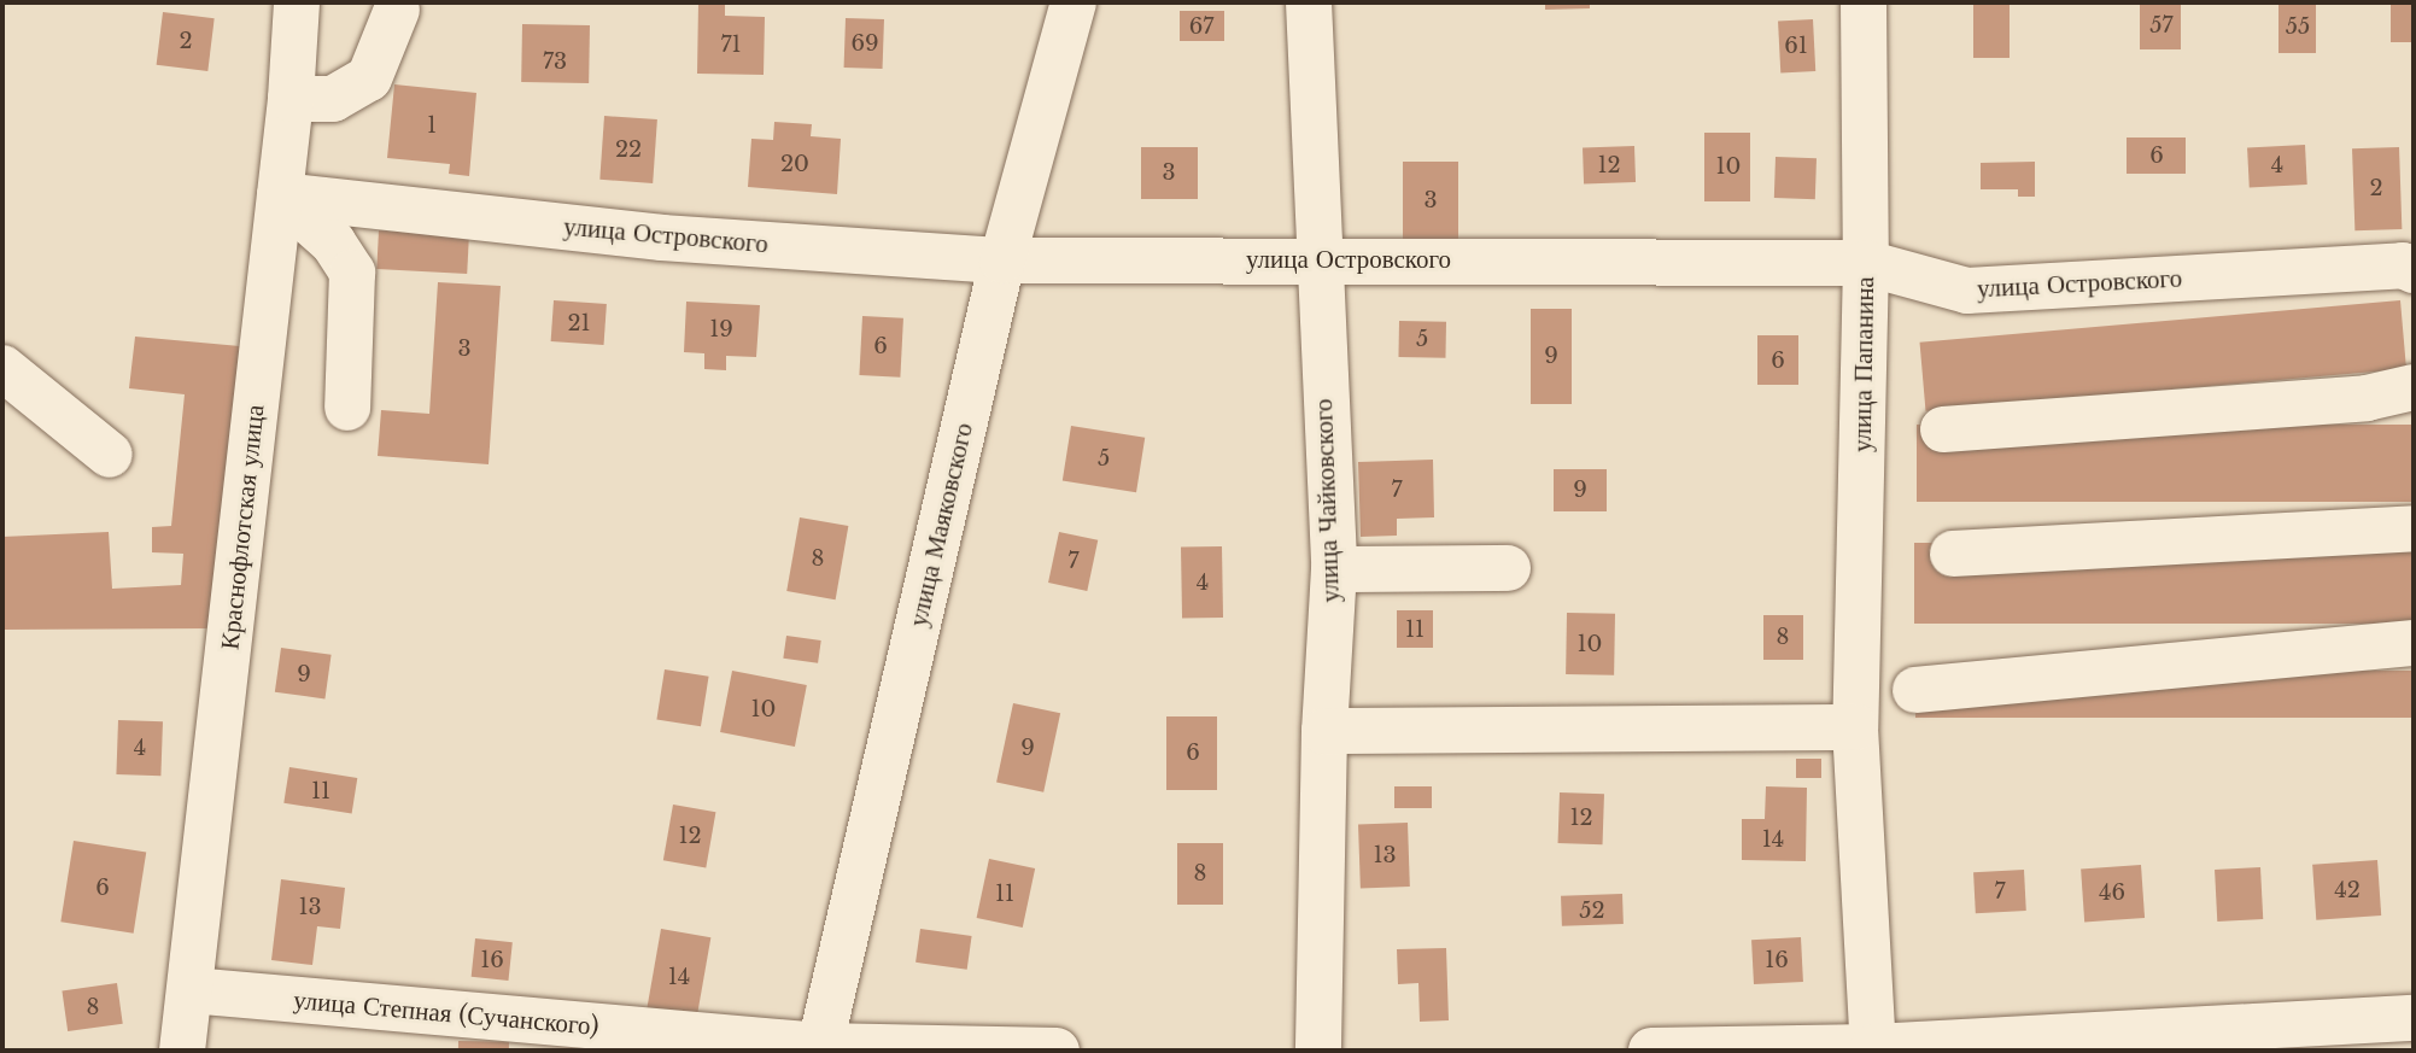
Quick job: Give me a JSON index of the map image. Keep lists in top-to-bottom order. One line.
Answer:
{"streets":{"street":["улица Островского","улица Папанина","улица Чайковского","улица Маяковского","Краснофлотская улица","улица Степная (Сучанского)"]},"crossings":[["улица Островского","улица Папанина"],["улица Островского","улица Чайковского"],["улица Островского","улица Маяковского"],["улица Островского","Краснофлотская улица"],["улица Маяковского","улица Степная (Сучанского)"],["Краснофлотская улица","улица Степная (Сучанского)"]],"house_numbers":["57","67","55","2","69","71","61","73","1","22","6","20","12","4","10","3","2","3","21","19","5","6","3","9","6","5","7","9","8","7","4","11","8","10","9","10","4","9","6","11","12","12","14","13","8","6","42","7","46","11","13","52","16","16","14","8"]}
